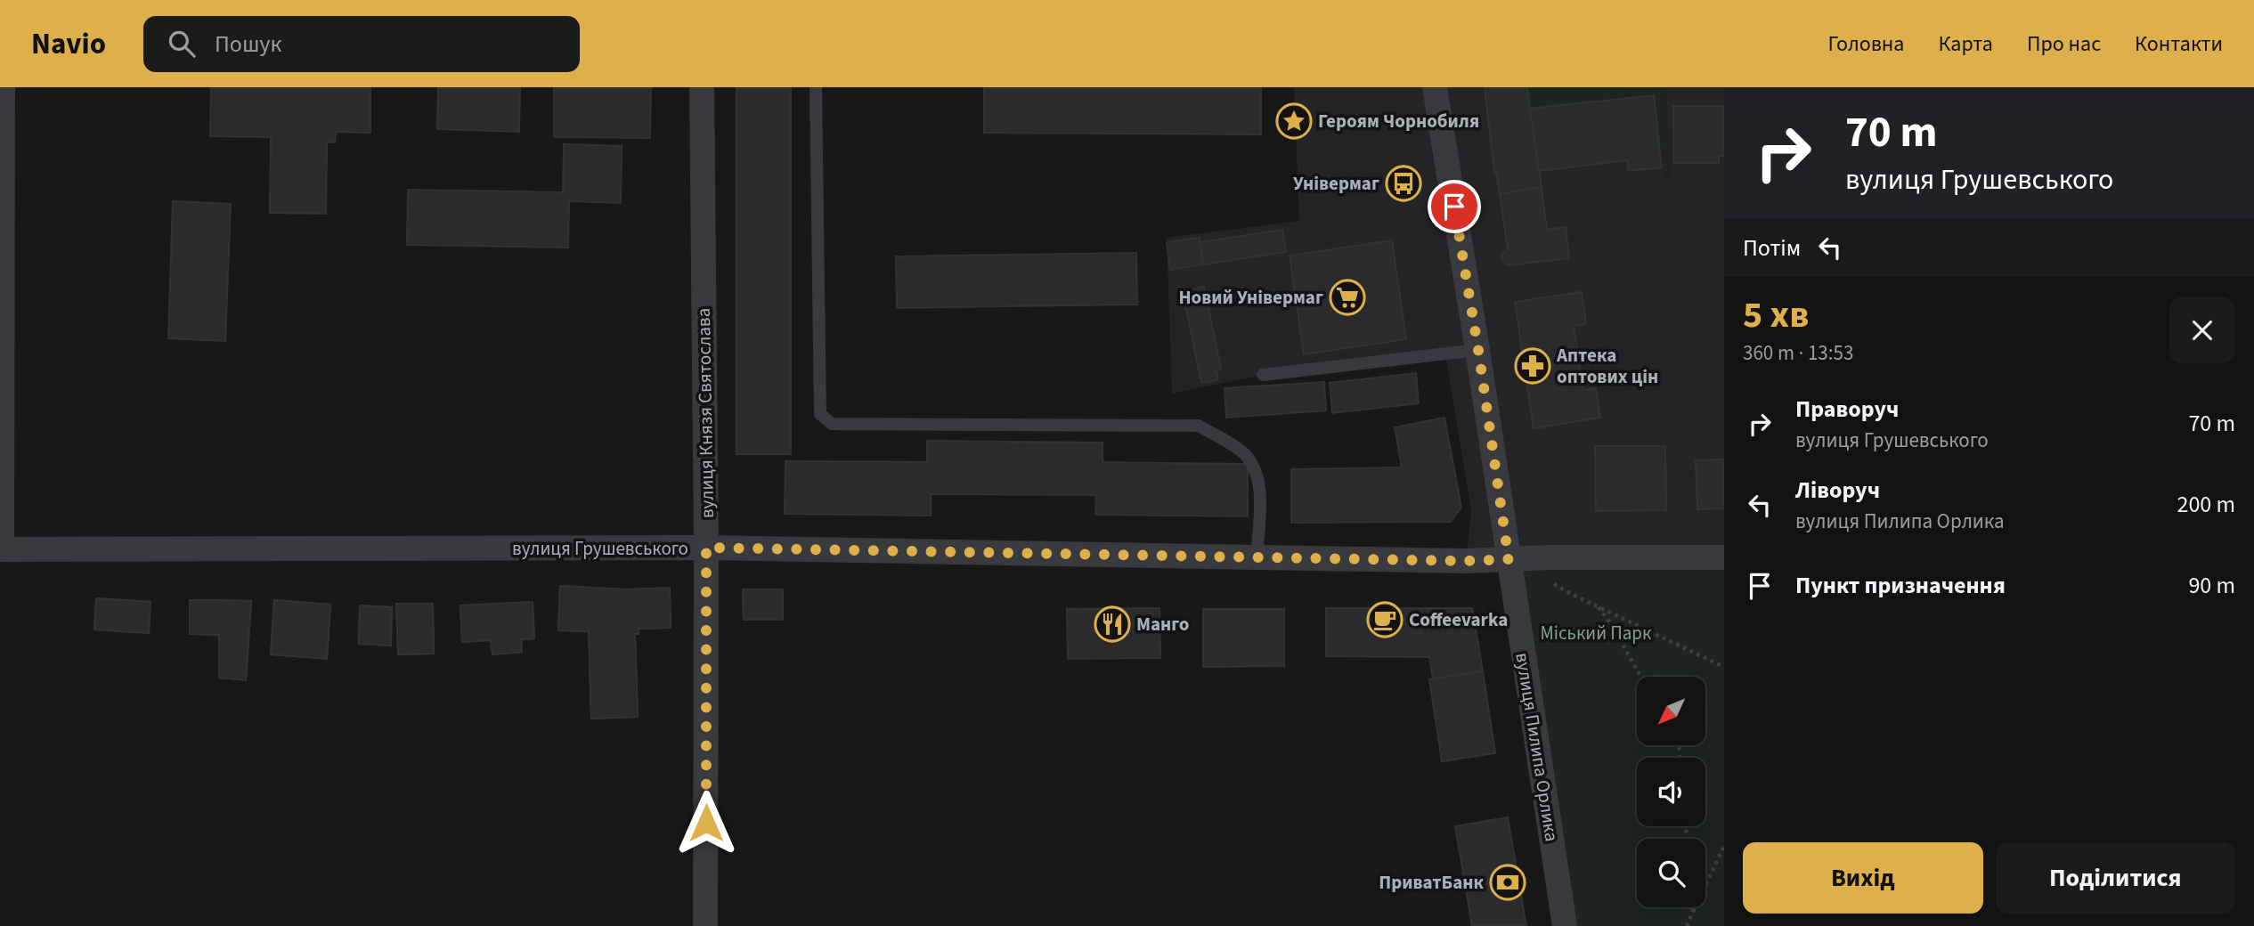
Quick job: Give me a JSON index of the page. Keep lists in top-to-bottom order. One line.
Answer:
{"streets":{"street":["вулиця Князя Святослава","вулиця Грушевського","вулиця Пилипа Орлика"]},"crossings":[["вулиця Князя Святослава","вулиця Грушевського"],["вулиця Грушевського","вулиця Пилипа Орлика"]],"parks":["Міський Парк"],"places":{"place":["Героям Чорнобиля"],"bus stop":["Універмаг"],"supermarket":["Новий Універмаг"],"pharmacy":["Аптека оптових цін"],"cafe":["Coffeevarka"],"restaurant":["Манго"],"bank":["ПриватБанк"]},"north":"bottom left","page":{"header":"Navio","search":"Пошук","nav":["Головна","Карта","Про нас","Контакти"],"turn":["70 m","вулиця Грушевського"],"then":"Потім","heading":["5 хв","360 m · 13:53"],"list":[{"name":"Праворуч","note":"вулиця Грушевського","value":"70 m"},{"name":"Ліворуч","note":"вулиця Пилипа Орлика","value":"200 m"},{"name":"Пункт призначення","value":"90 m"}],"buttons":["Вихід","Поділитися"]}}
